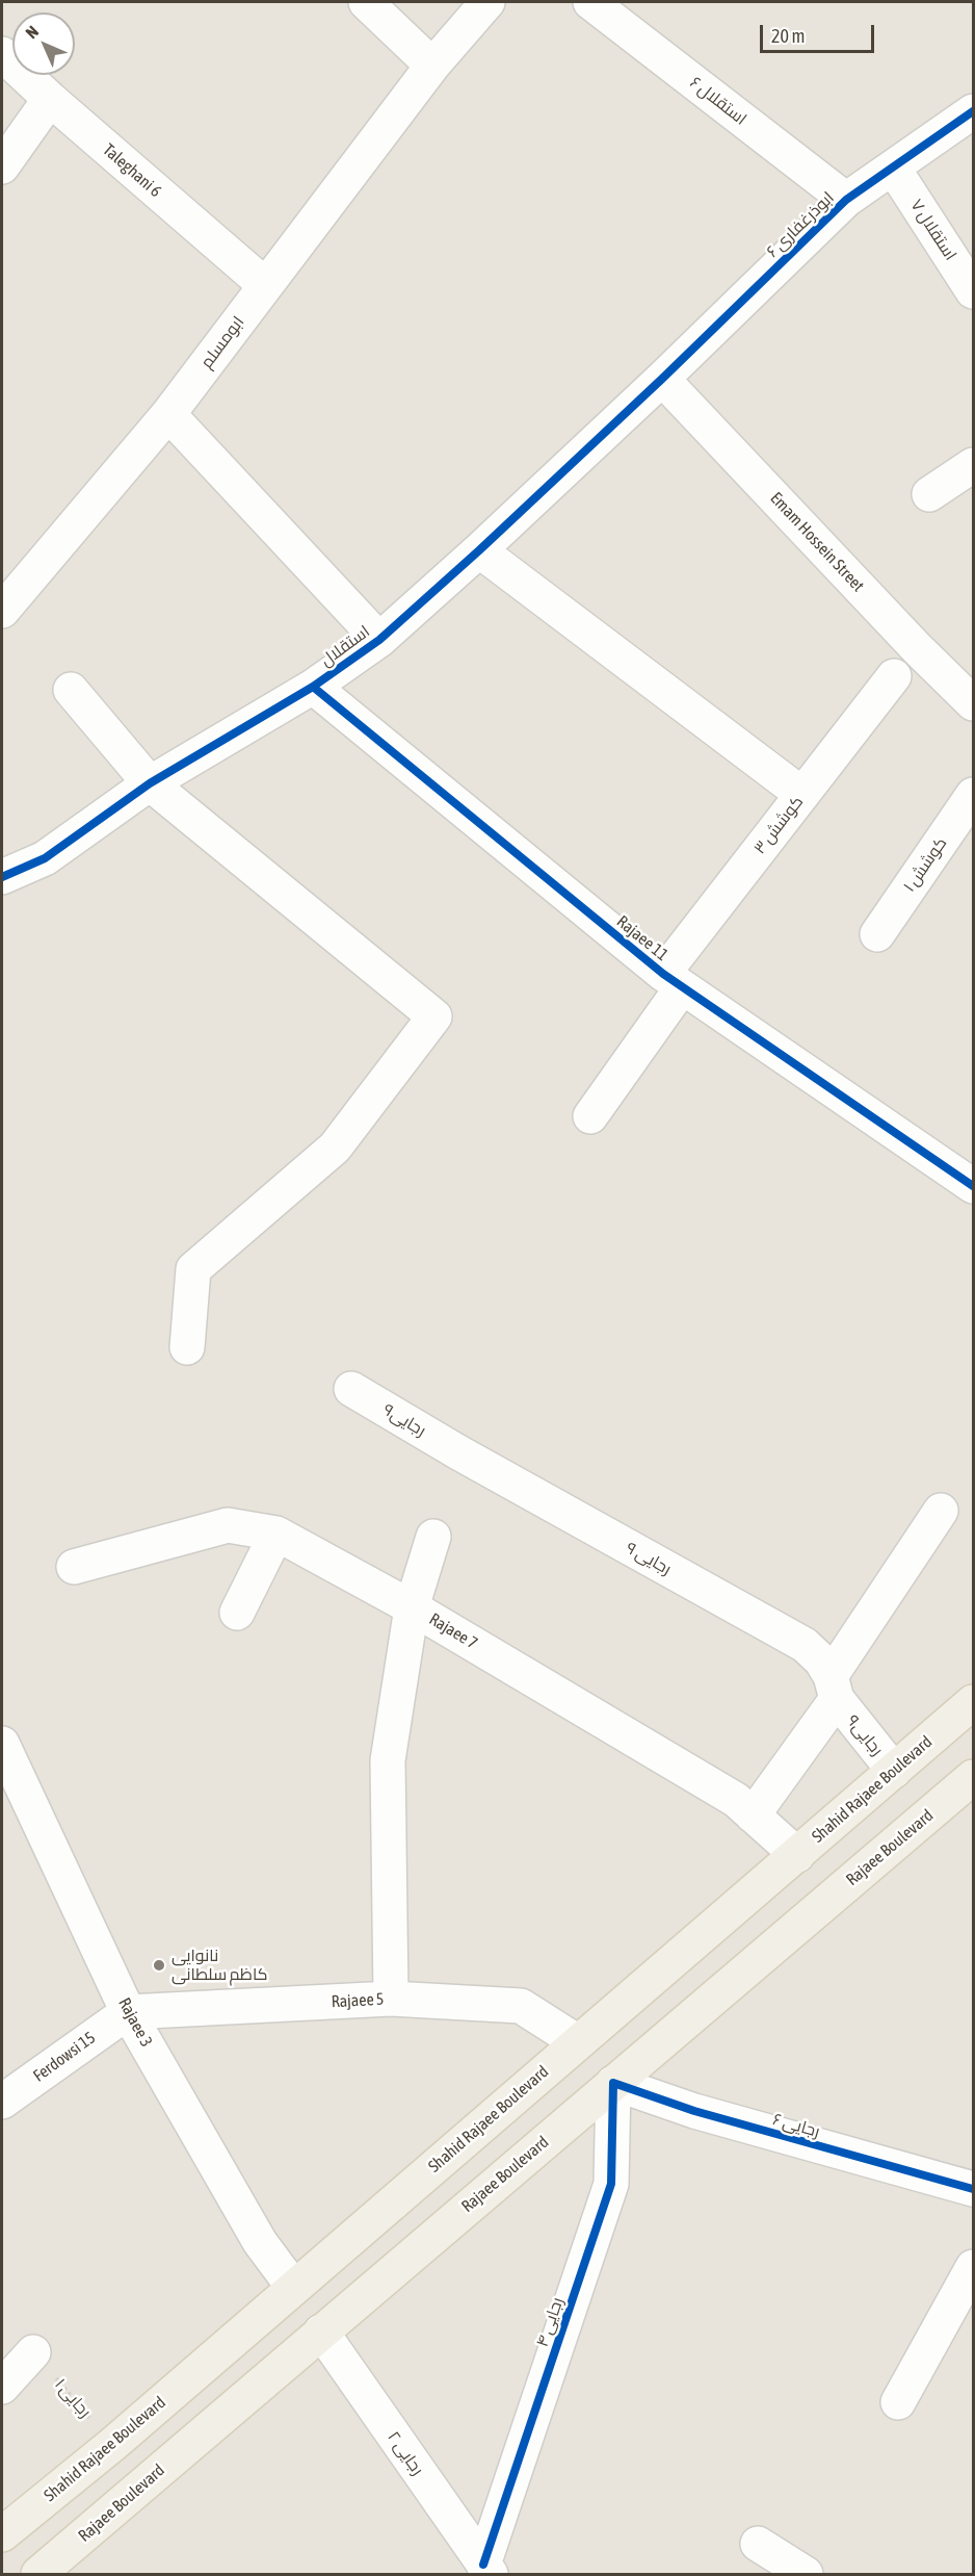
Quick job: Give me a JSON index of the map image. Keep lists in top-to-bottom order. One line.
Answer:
{"streets":{"main road":["Shahid Rajaee Boulevard","Rajaee Boulevard"],"street":["استقلال ۶","Taleghani 6","ابوذرغفاری ۶","استقلال ۷","ابومسلم","Emam Hossein Street","استقلال","کوشش ۳","کوشش ۱","Rajaee 11","رجایی۹","رجایی ۹","Rajaee 7","Rajaee 5","Rajaee 3","Ferdowsi 15","رجایی ۶","رجایی ۴","رجایی ۲"],"path":["رجایی ۱"]},"crossings":[["استقلال ۶","ابوذرغفاری ۶"],["Taleghani 6","ابومسلم"],["ابوذرغفاری ۶","استقلال ۷"],["ابوذرغفاری ۶","Emam Hossein Street"],["ابوذرغفاری ۶","استقلال"],["Emam Hossein Street","استقلال"],["استقلال","Rajaee 11"],["کوشش ۳","Rajaee 11"],["رجایی۹","رجایی ۹"],["رجایی۹","Shahid Rajaee Boulevard"],["Rajaee 7","Shahid Rajaee Boulevard"],["Shahid Rajaee Boulevard","Rajaee 5"],["Shahid Rajaee Boulevard","Rajaee 3"],["Shahid Rajaee Boulevard","رجایی ۱"],["Rajaee Boulevard","رجایی ۶"],["Rajaee Boulevard","رجایی ۴"],["Rajaee Boulevard","رجایی ۲"],["Rajaee 5","Rajaee 3"],["Rajaee 5","Ferdowsi 15"],["Rajaee 3","Ferdowsi 15"],["رجایی ۶","رجایی ۴"],["رجایی ۴","رجایی ۲"]],"places":["نانوایی کاظم سلطانی"],"scale_bar":"20 m","north":"top left"}
